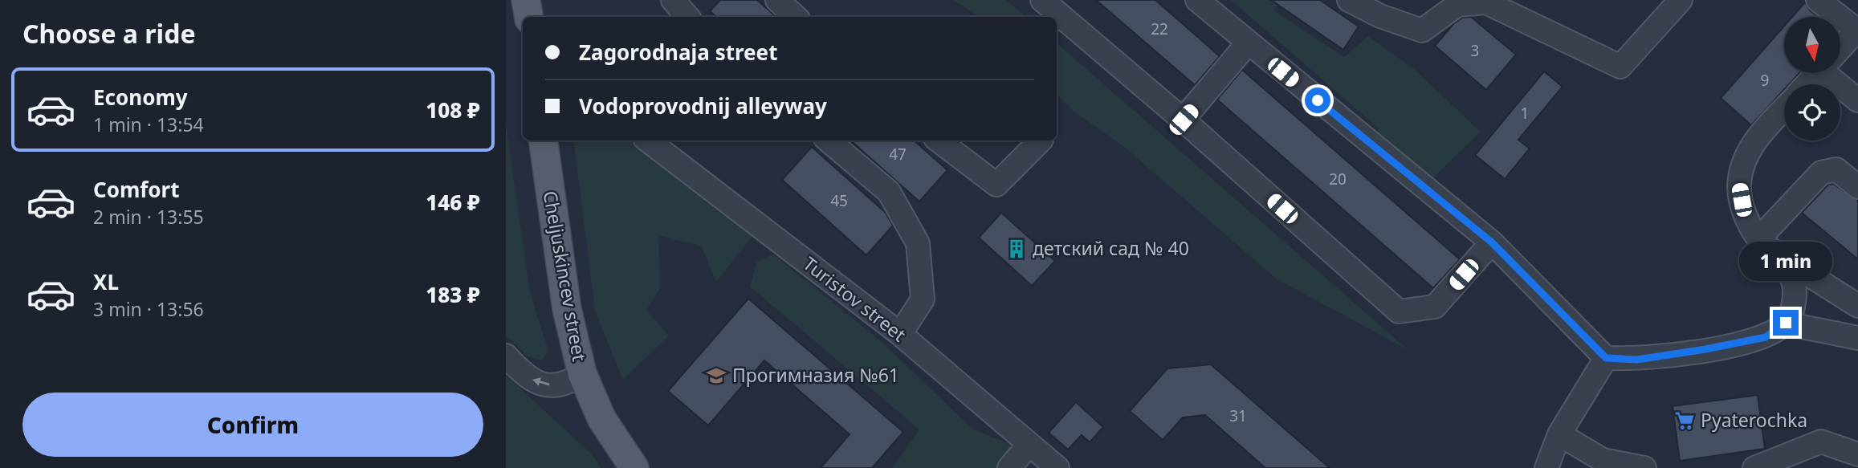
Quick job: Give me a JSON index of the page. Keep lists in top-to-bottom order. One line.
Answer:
{"streets":{"main road":["Cheljuskincev street"],"street":["Turistov street"]},"places":{"building":["детский сад № 40"],"school or university":["Прогимназия №61"],"supermarket":["Pyaterochka"]},"house_numbers":["22","3","9","1","47","20","45","31"],"north":"bottom","page":{"heading":"Choose a ride","banner":["Zagorodnaja street","Vodoprovodnij alleyway"],"list":[{"name":"Economy","note":"1 min · 13:54","value":"108 ₽"},{"name":"Comfort","note":"2 min · 13:55","value":"146 ₽"},{"name":"XL","note":"3 min · 13:56","value":"183 ₽"}],"bubble":"1 min","buttons":"Confirm"}}
